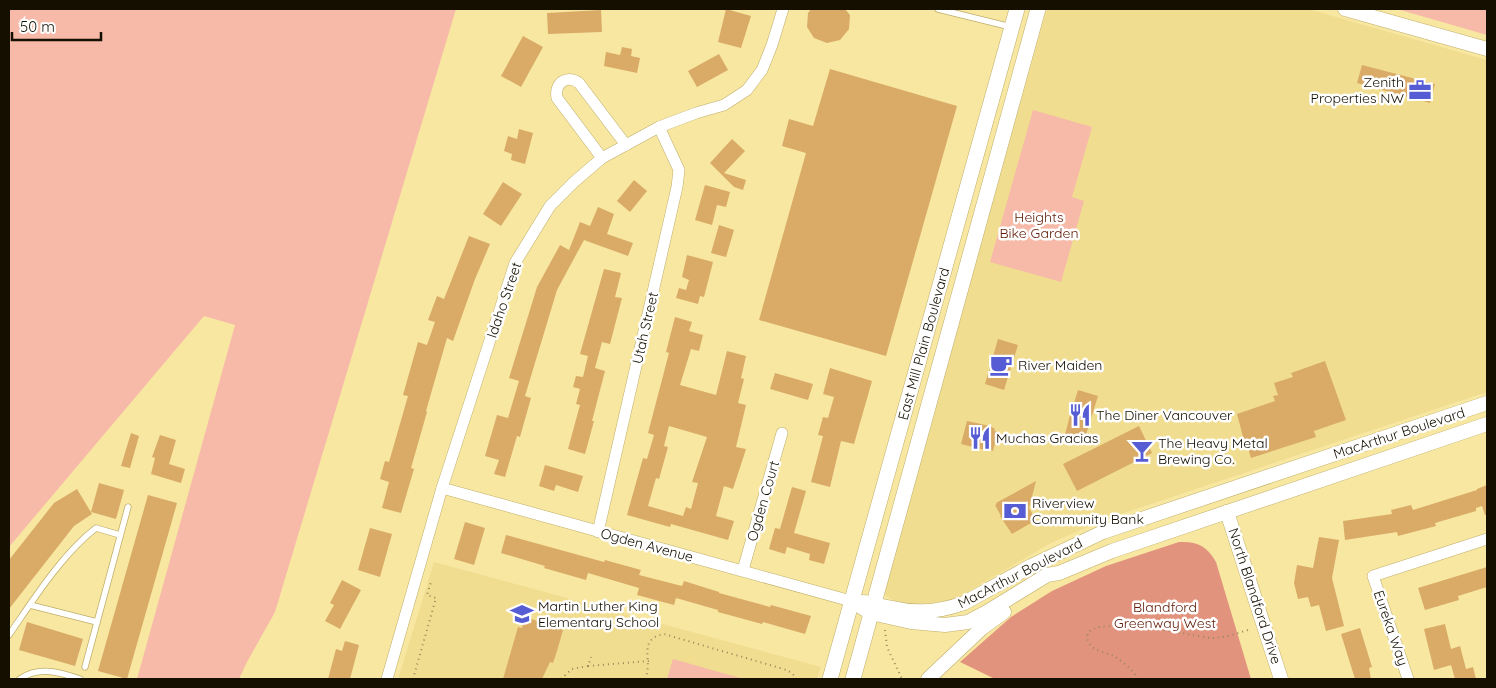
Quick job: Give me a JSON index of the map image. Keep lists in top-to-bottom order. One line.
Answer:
{"streets":{"main road":["East Mill Plain Boulevard"],"street":["Idaho Street","Utah Street","MacArthur Boulevard","Ogden Court","Ogden Avenue","North Blandford Drive","Eureka Way"]},"crossings":[["Idaho Street","Utah Street"],["Idaho Street","Ogden Avenue"],["Utah Street","Ogden Avenue"],["East Mill Plain Boulevard","MacArthur Boulevard"],["East Mill Plain Boulevard","Ogden Avenue"],["MacArthur Boulevard","Ogden Avenue"],["MacArthur Boulevard","North Blandford Drive"],["Ogden Court","Ogden Avenue"]],"parks":["Heights Bike Garden","Blandford Greenway West"],"places":{"office":["Zenith Properties NW"],"cafe":["River Maiden"],"restaurant":["The Diner Vancouver","Muchas Gracias"],"bar":["The Heavy Metal Brewing Co."],"bank":["Riverview Community Bank"],"school or university":["Martin Luther King Elementary School"]},"scale_bar":"50 m"}
